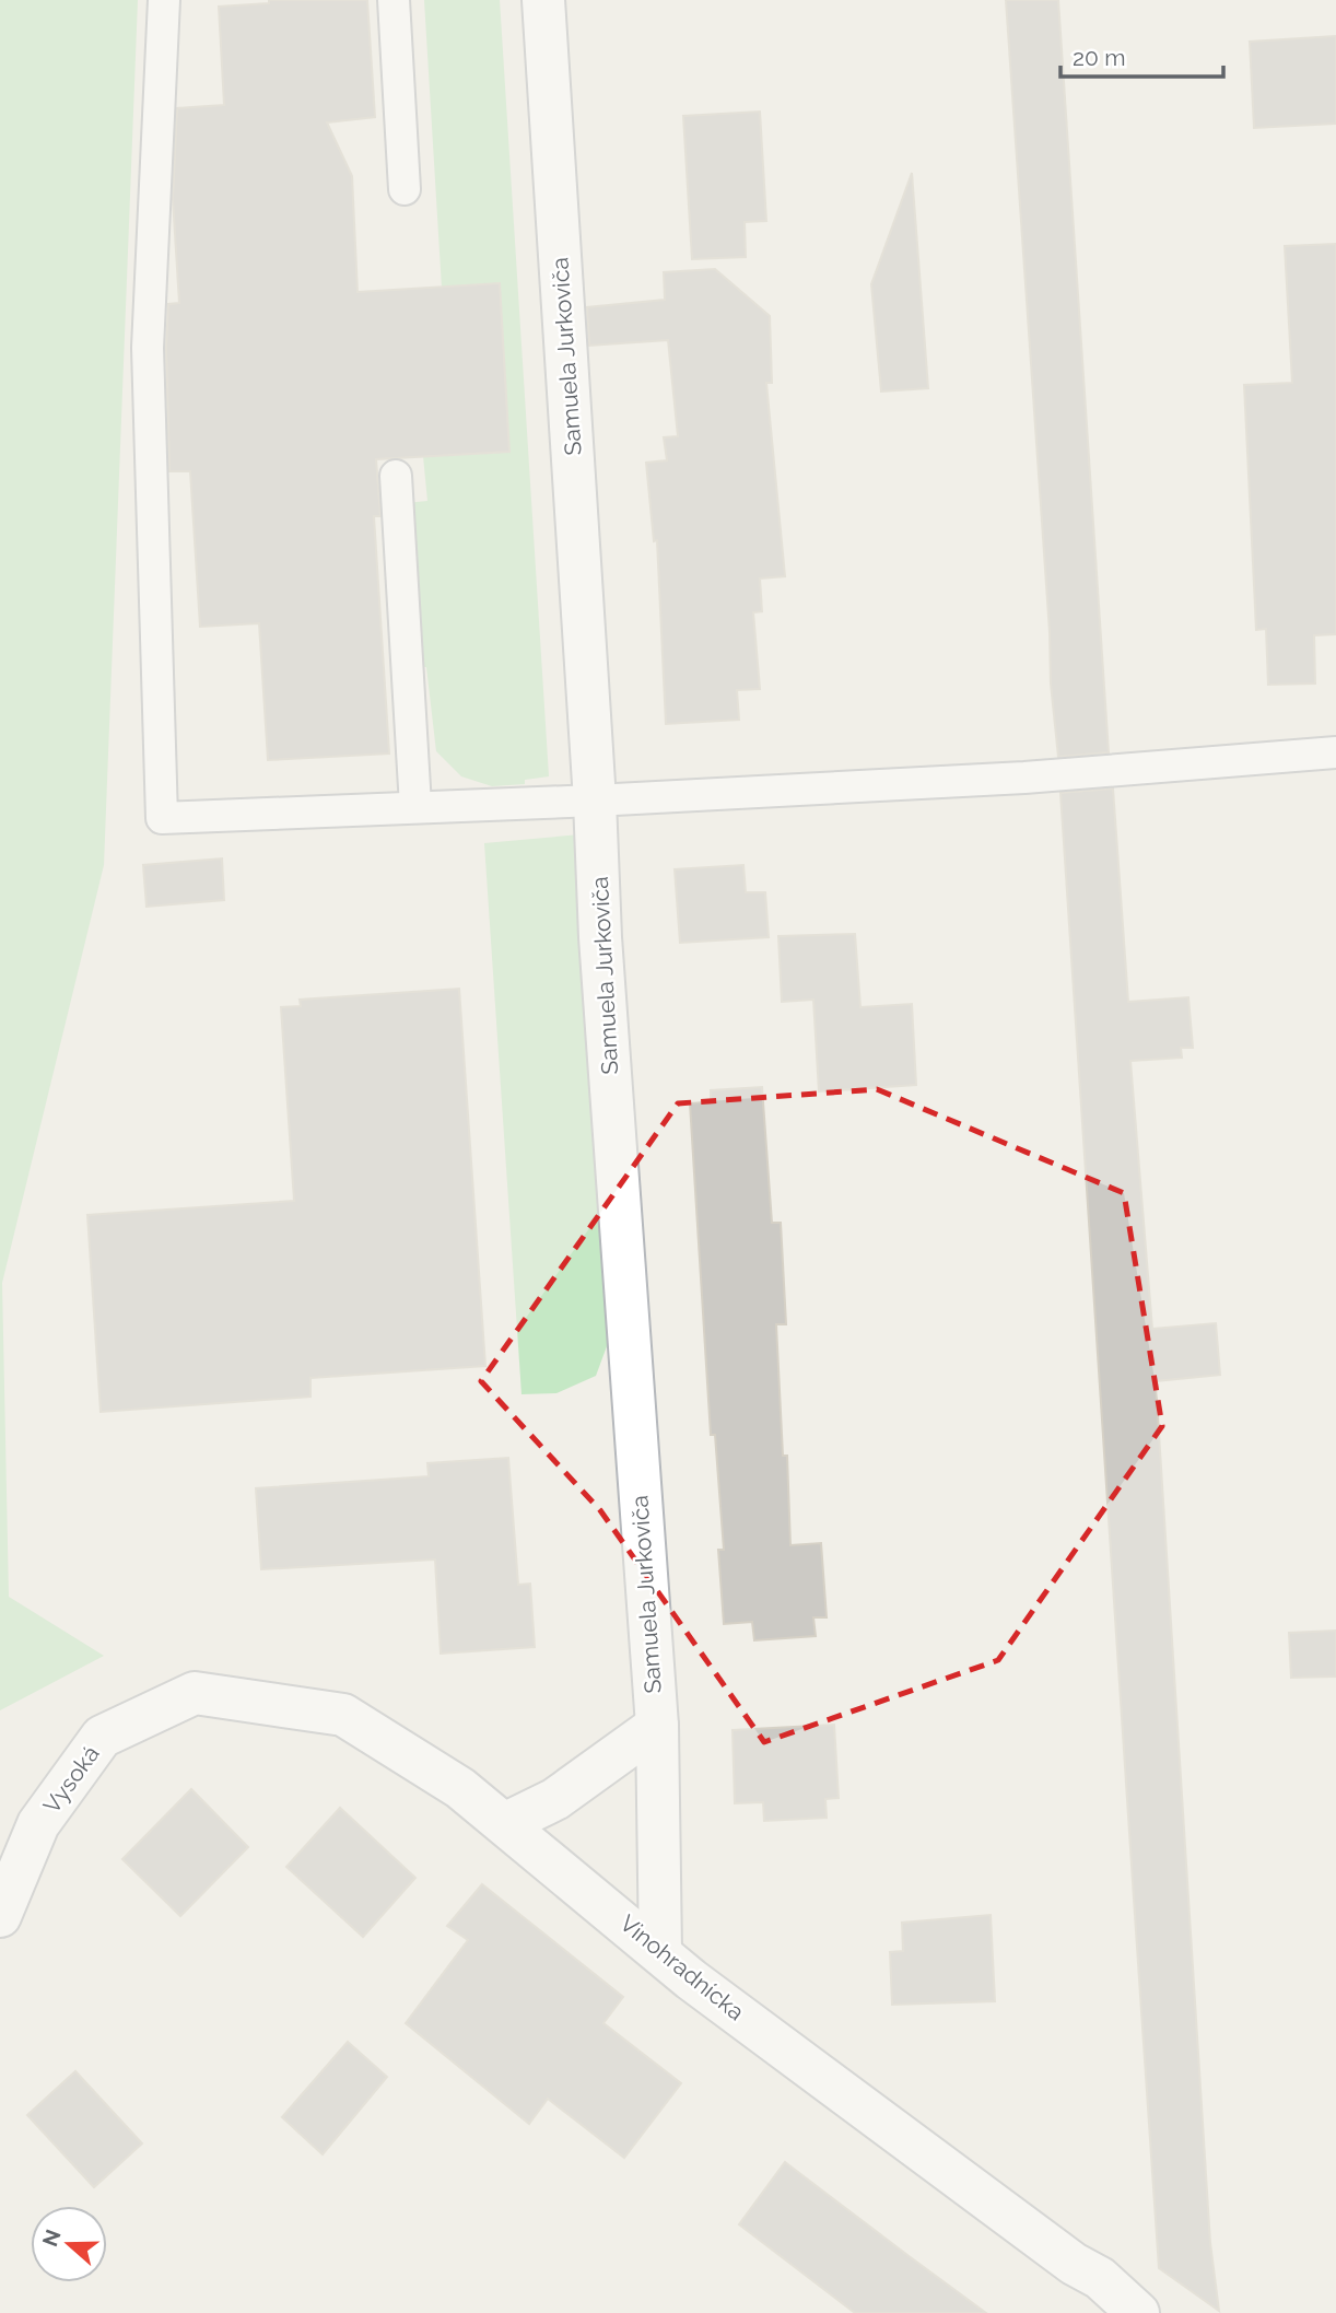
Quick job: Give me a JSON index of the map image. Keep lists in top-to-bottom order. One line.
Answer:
{"streets":{"street":["Samuela Jurkoviča","Vysoká","Vinohradnícka"]},"crossings":[["Samuela Jurkoviča","Vinohradnícka"],["Vysoká","Vinohradnícka"]],"scale_bar":"20 m","north":"left"}
